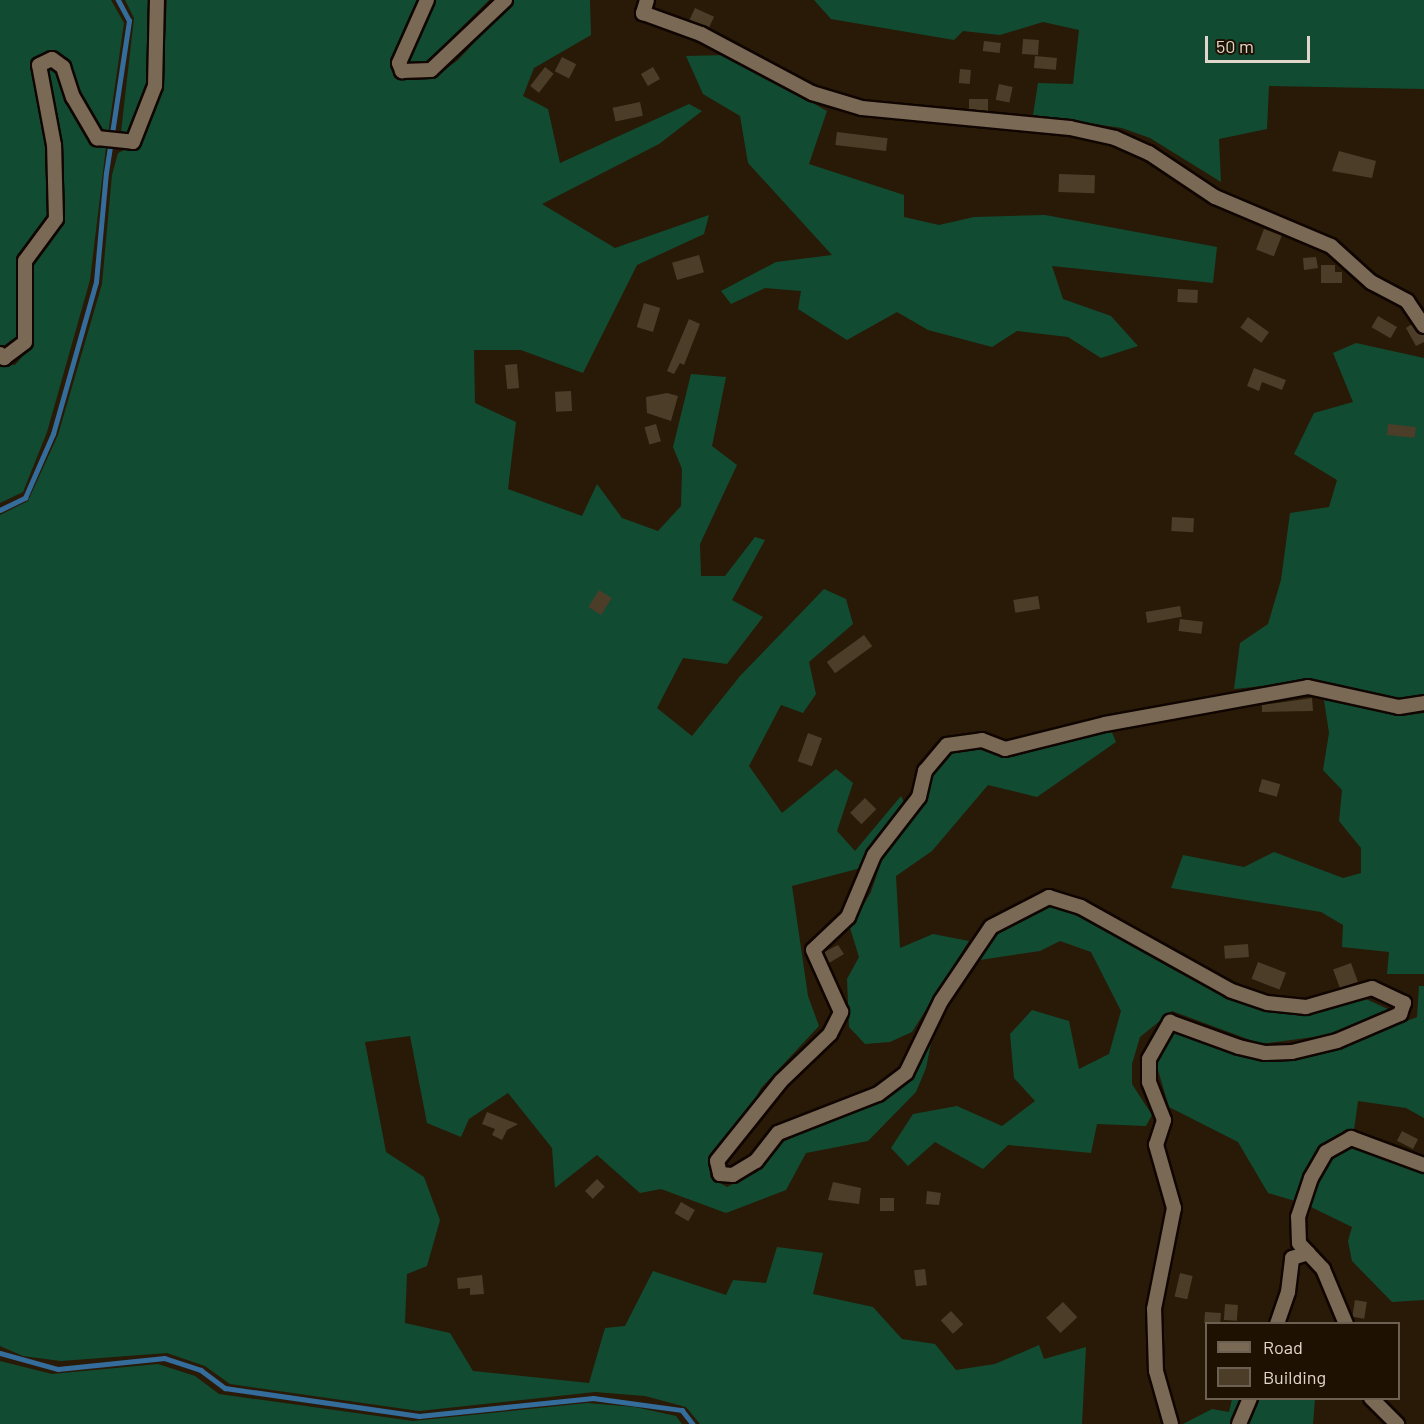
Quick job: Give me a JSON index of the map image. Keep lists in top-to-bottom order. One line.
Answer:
{"legend":["Road","Building"],"scale_bar":"50 m"}
